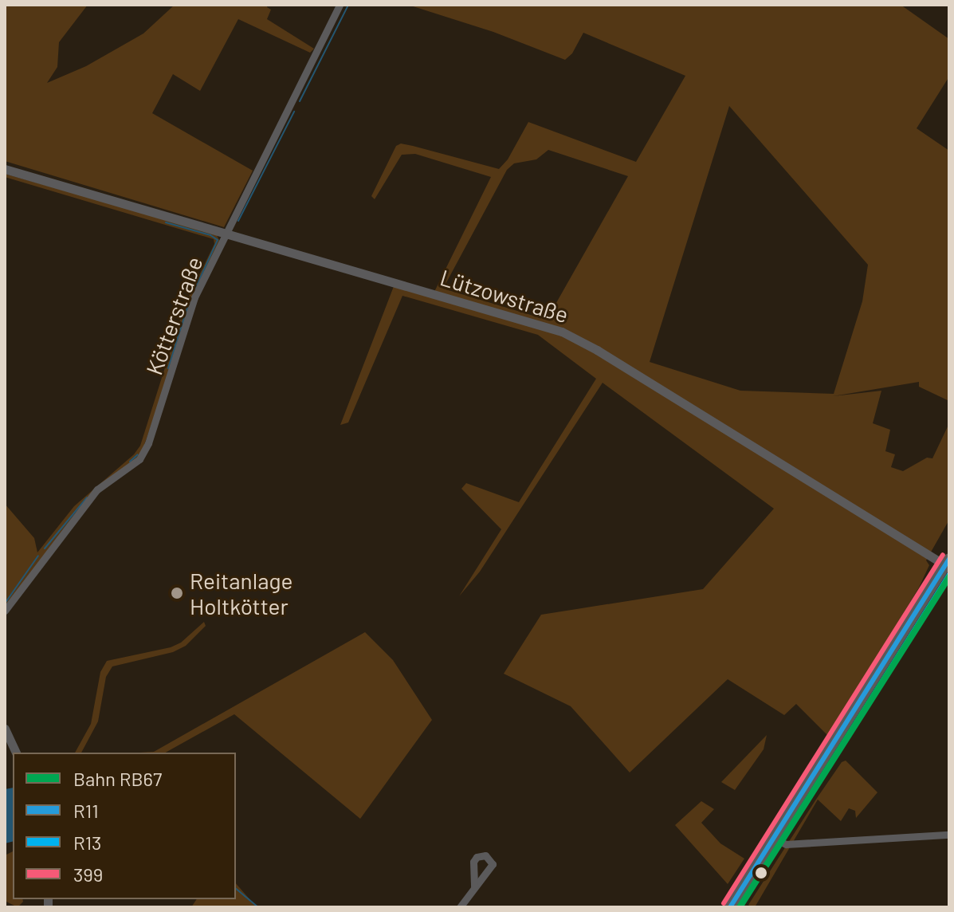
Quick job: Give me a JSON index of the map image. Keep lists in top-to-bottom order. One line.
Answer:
{"streets":{"street":["Lützowstraße","Kötterstraße"]},"crossings":[["Lützowstraße","Kötterstraße"]],"places":["Reitanlage Holtkötter"],"lines":["transit line 399","transit line R11","transit line R13","rail line RB67"],"legend":["Bahn RB67","R11","R13","399"]}
